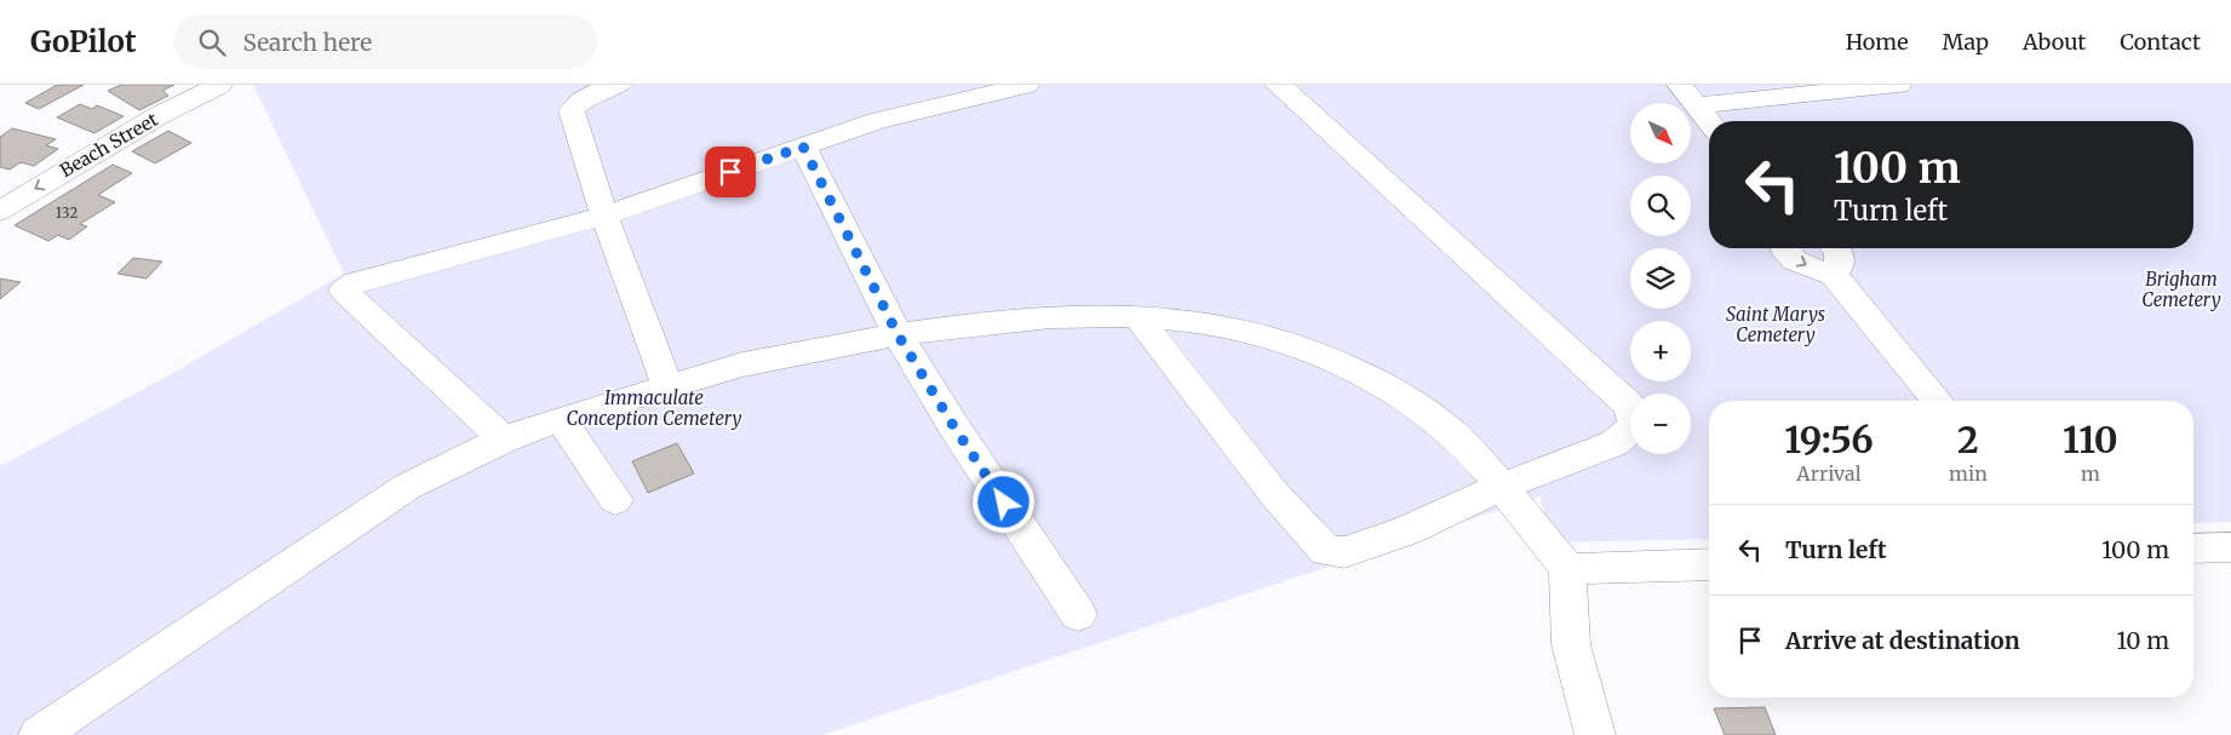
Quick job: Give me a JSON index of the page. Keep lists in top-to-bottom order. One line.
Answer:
{"streets":{"street":["Beach Street"]},"one_way":["Beach Street"],"parks":["Brigham Cemetery","Saint Marys Cemetery","Immaculate Conception Cemetery"],"house_numbers":["132"],"north":"bottom right","page":{"header":"GoPilot","search":"Search here","nav":["Home","Map","About","Contact"],"map_buttons":["+","−"],"turn":["100 m","Turn left"],"eta":["19:56","Arrival","2","min","110","m"],"list":[{"name":"Turn left","value":"100 m"},{"name":"Arrive at destination","value":"10 m"}]}}
